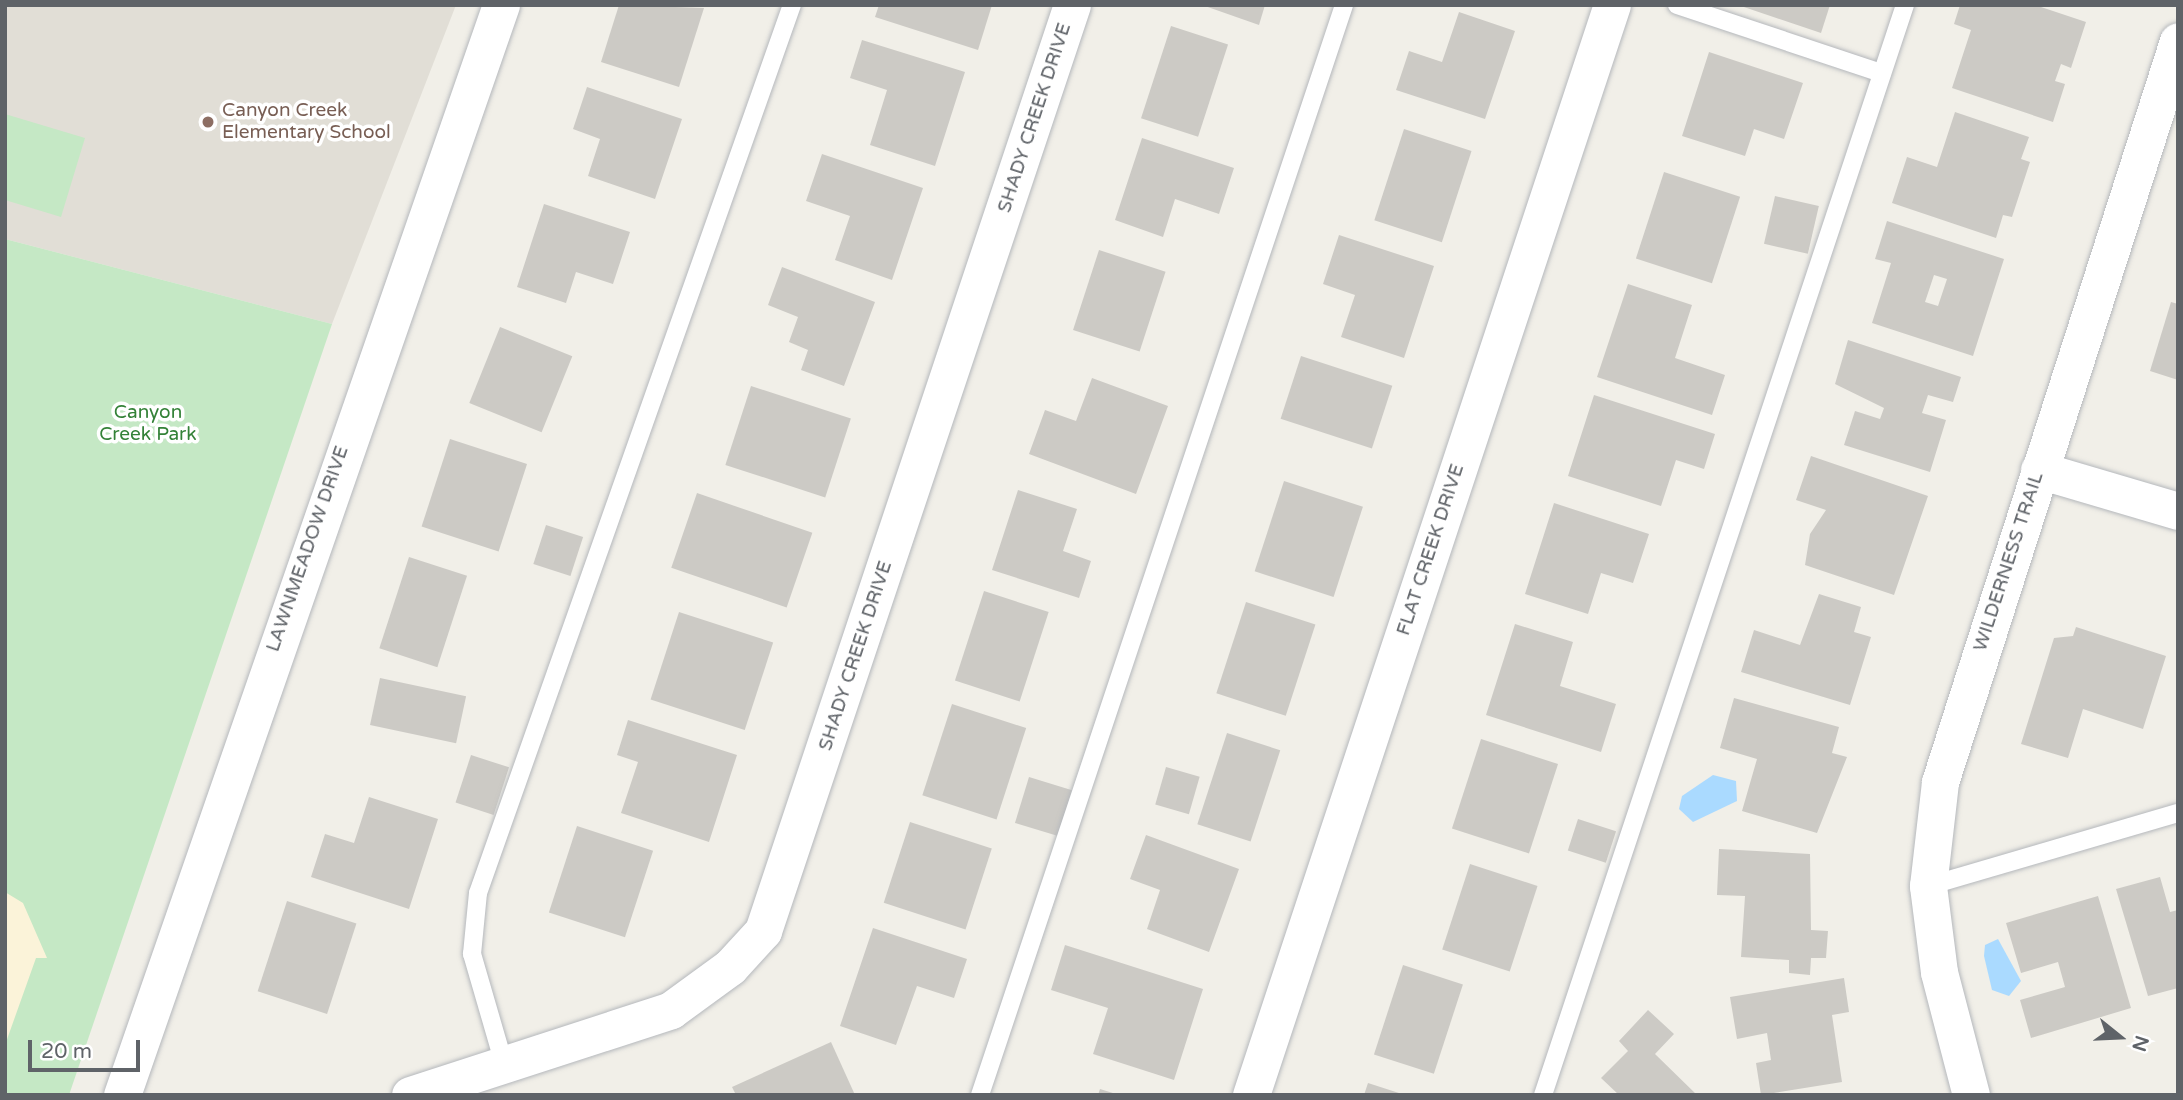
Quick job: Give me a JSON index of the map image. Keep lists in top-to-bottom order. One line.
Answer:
{"streets":{"street":["SHADY CREEK DRIVE","LAWNMEADOW DRIVE","FLAT CREEK DRIVE","WILDERNESS TRAIL"]},"parks":["Canyon Creek Park"],"places":["Canyon Creek Elementary School"],"scale_bar":"20 m","north":"right"}
